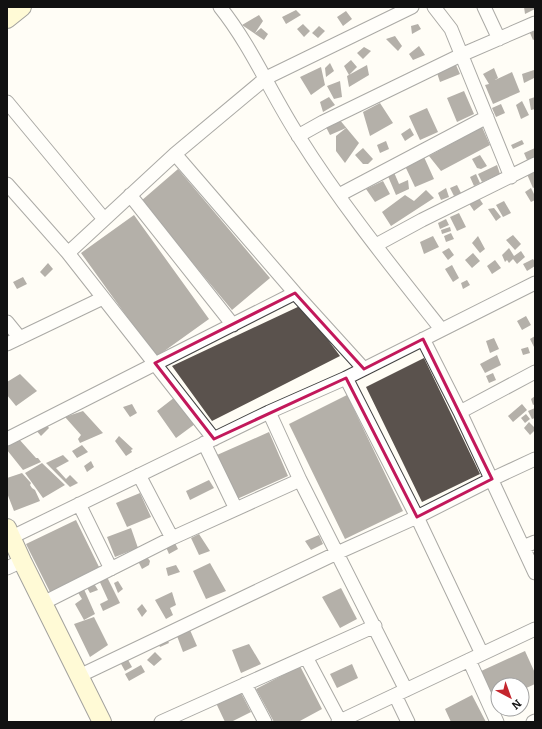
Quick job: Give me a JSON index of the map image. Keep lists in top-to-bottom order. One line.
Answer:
{"north":"bottom right"}
